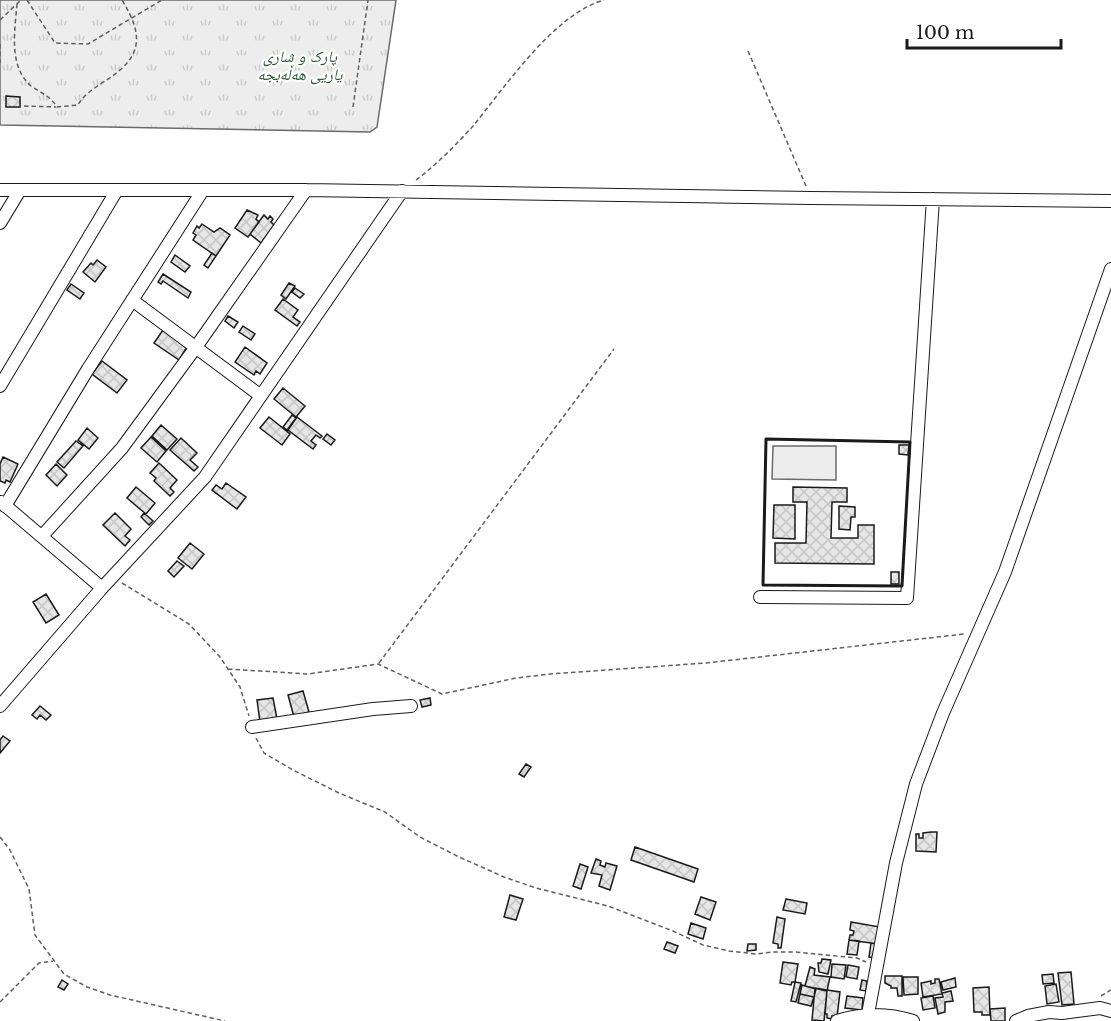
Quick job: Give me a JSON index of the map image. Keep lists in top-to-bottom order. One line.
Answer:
{"parks":["پارک و شاری یاریی ھەڵەبجە"],"scale_bar":"100 m"}
